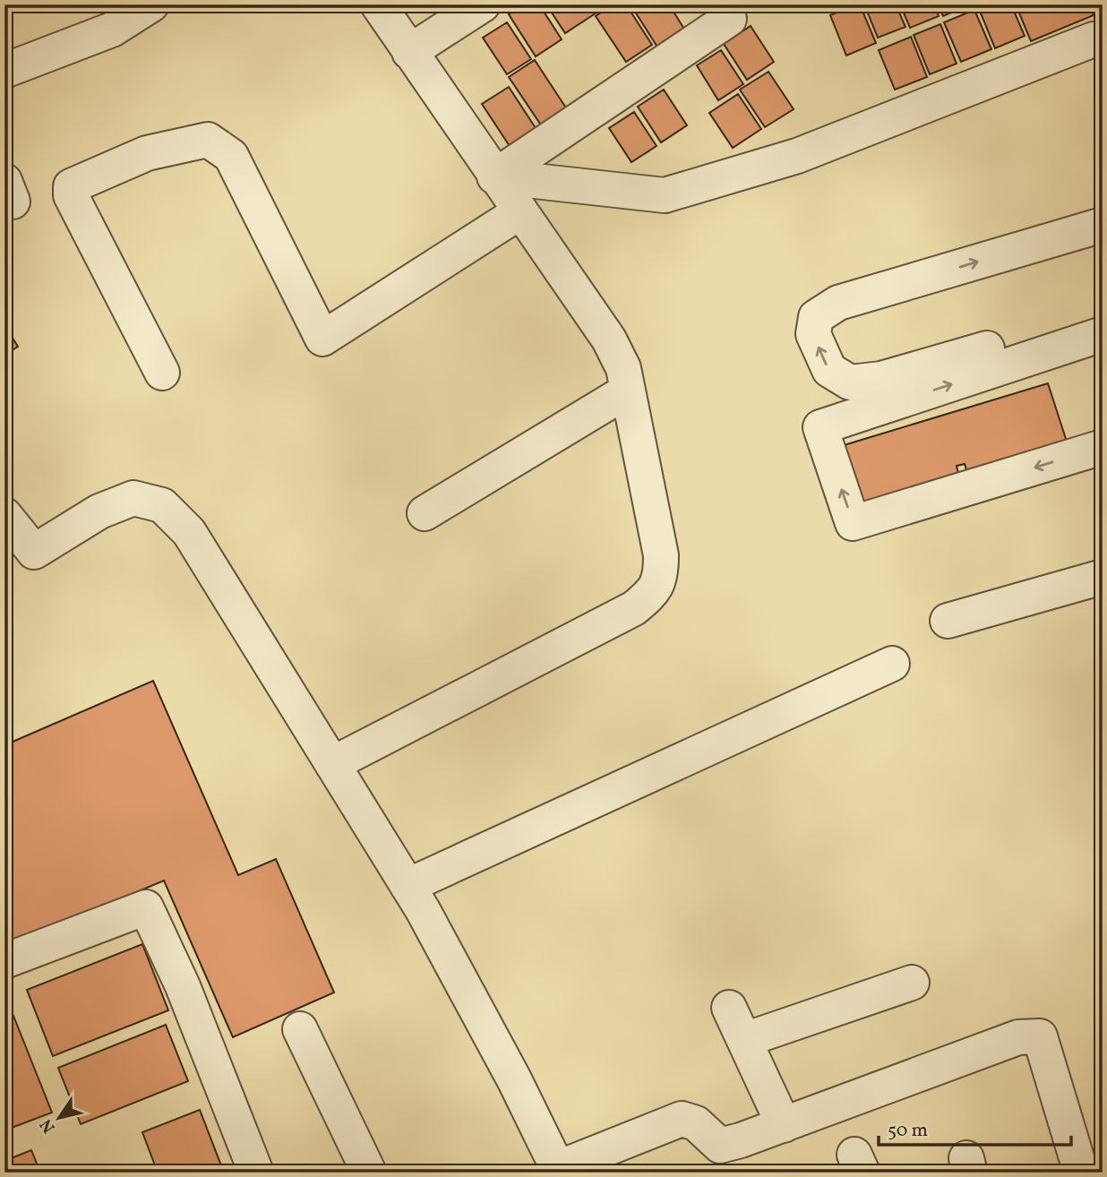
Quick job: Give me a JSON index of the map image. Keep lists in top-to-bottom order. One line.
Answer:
{"scale_bar":"50 m","north":"bottom left"}
